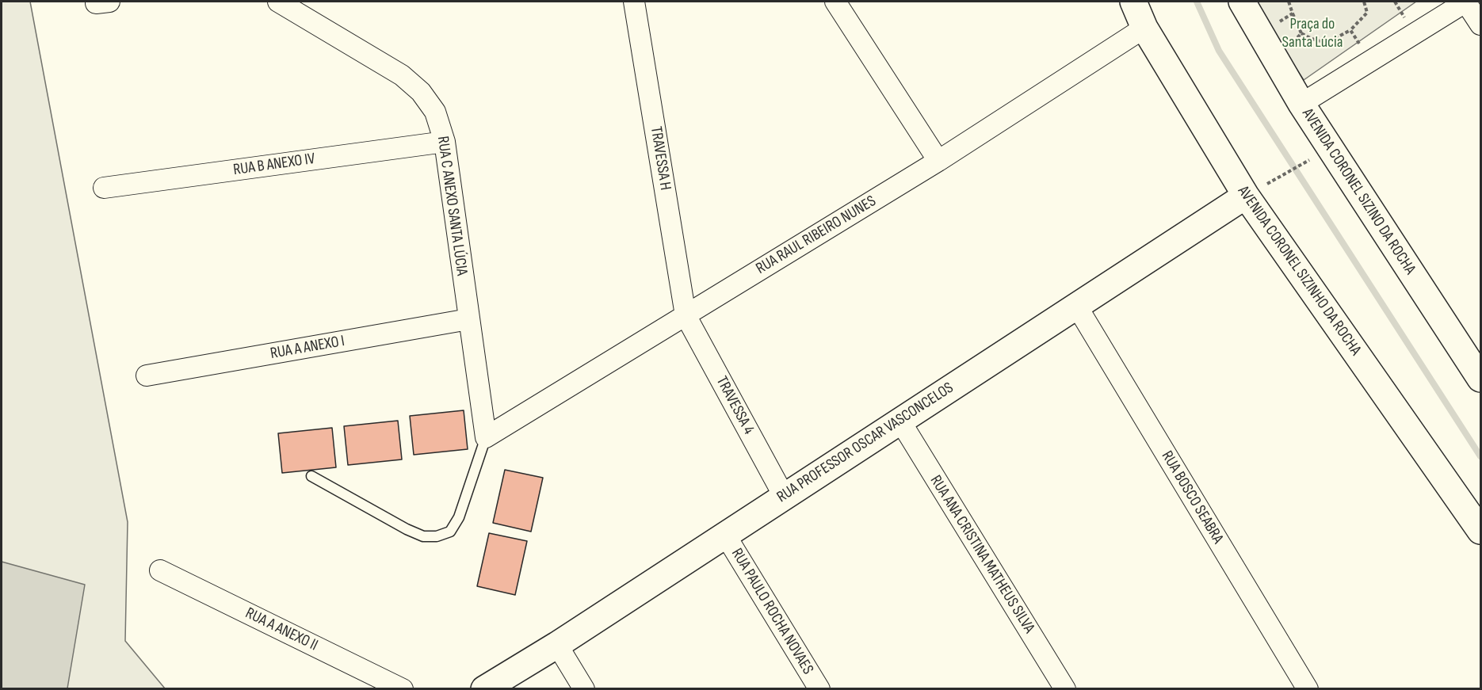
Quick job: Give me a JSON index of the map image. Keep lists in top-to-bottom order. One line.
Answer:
{"streets":{"street":["TRAVESSA H","RUA B ANEXO IV","AVENIDA CORONEL SIZINO DA ROCHA","RUA C ANEXO SANTA LÚCIA","RUA RAUL RIBEIRO NUNES","AVENIDA CORONEL SIZINHO DA ROCHA","RUA A ANEXO I","TRAVESSA 4","RUA PROFESSOR OSCAR VASCONCELOS","RUA BOSCO SEABRA","RUA ANA CRISTINA MATHEUS SILVA","RUA PAULO ROCHA NOVAES","RUA A ANEXO II"]},"crossings":[["TRAVESSA H","RUA RAUL RIBEIRO NUNES"],["TRAVESSA H","TRAVESSA 4"],["RUA B ANEXO IV","RUA C ANEXO SANTA LÚCIA"],["RUA C ANEXO SANTA LÚCIA","RUA RAUL RIBEIRO NUNES"],["RUA C ANEXO SANTA LÚCIA","RUA A ANEXO I"],["RUA RAUL RIBEIRO NUNES","AVENIDA CORONEL SIZINHO DA ROCHA"],["RUA RAUL RIBEIRO NUNES","TRAVESSA 4"],["AVENIDA CORONEL SIZINHO DA ROCHA","RUA PROFESSOR OSCAR VASCONCELOS"],["TRAVESSA 4","RUA PROFESSOR OSCAR VASCONCELOS"],["RUA PROFESSOR OSCAR VASCONCELOS","RUA BOSCO SEABRA"],["RUA PROFESSOR OSCAR VASCONCELOS","RUA ANA CRISTINA MATHEUS SILVA"],["RUA PROFESSOR OSCAR VASCONCELOS","RUA PAULO ROCHA NOVAES"]],"parks":["Praça do Santa Lúcia"]}
